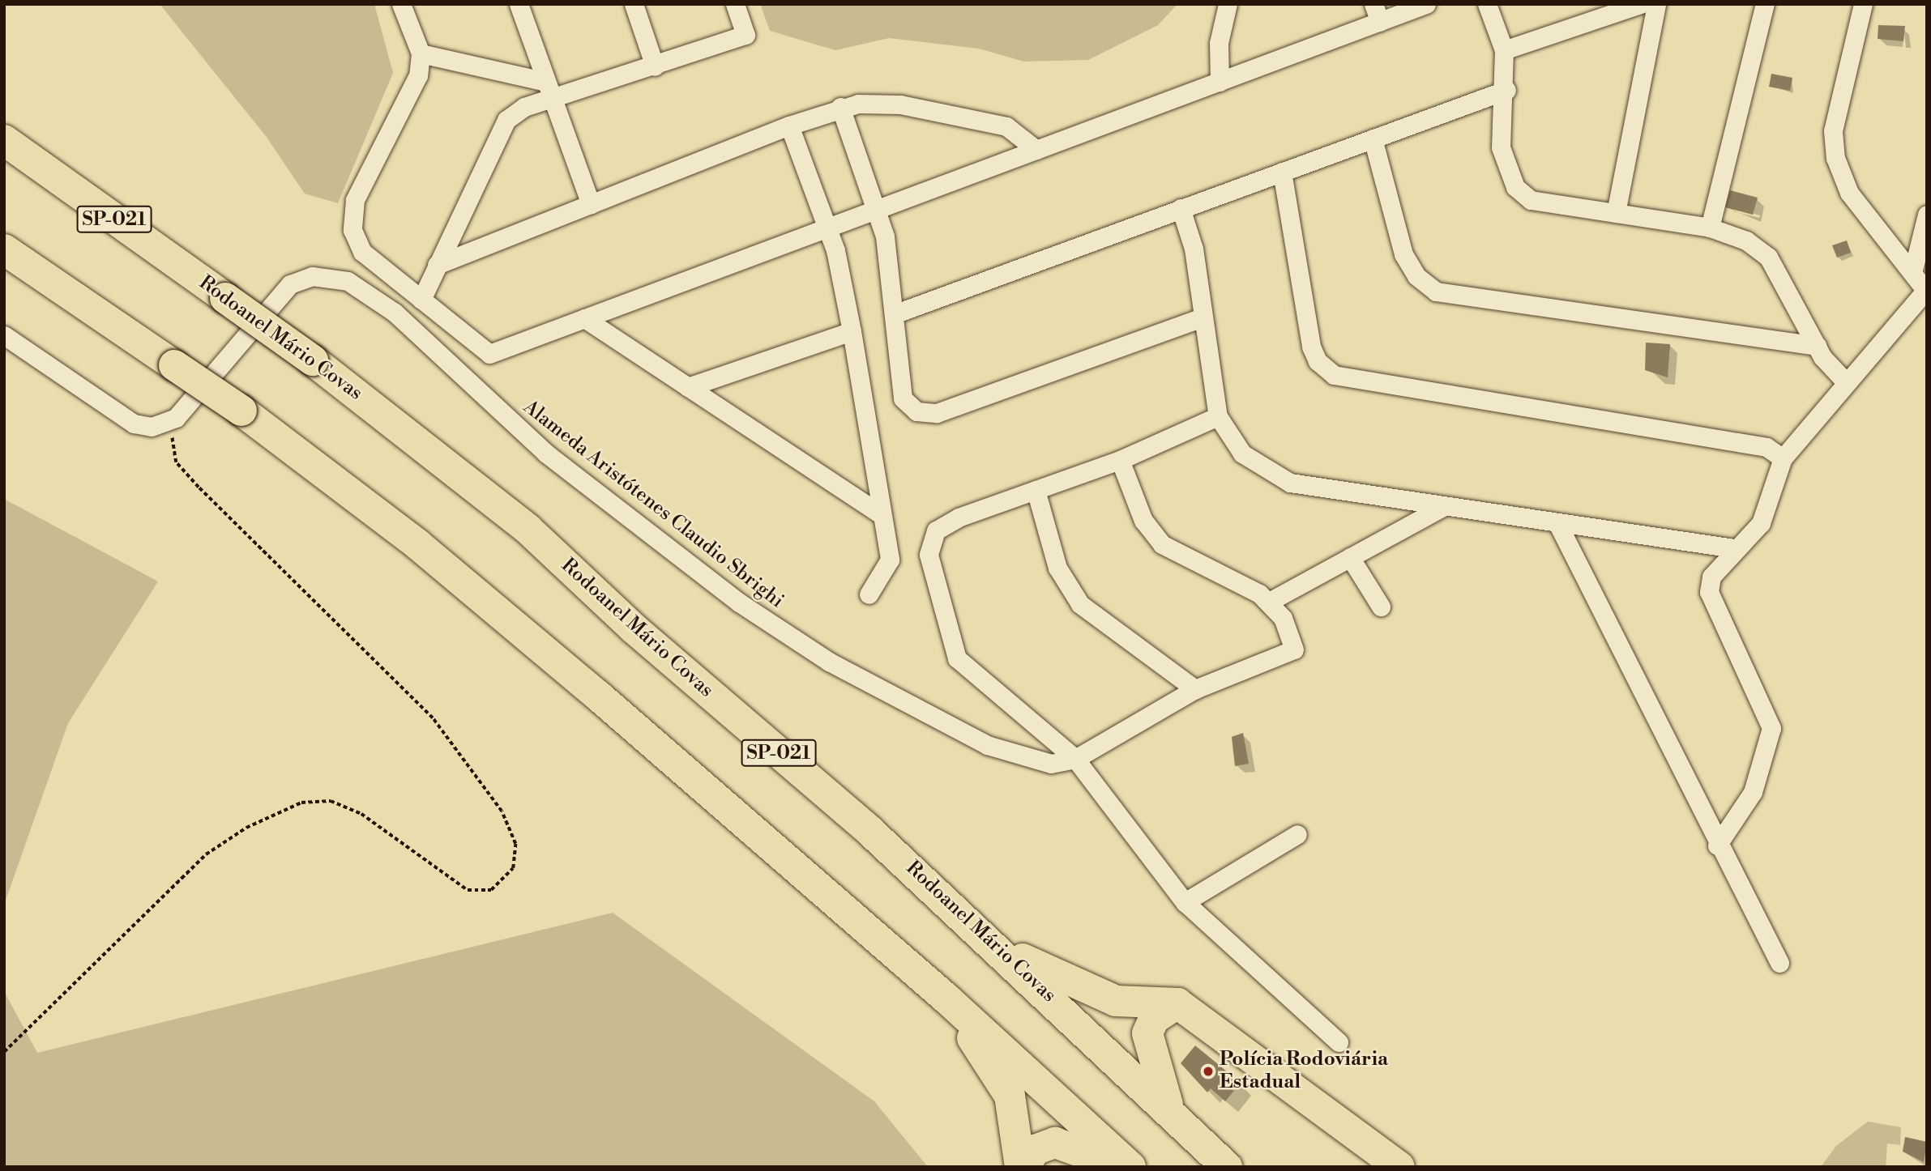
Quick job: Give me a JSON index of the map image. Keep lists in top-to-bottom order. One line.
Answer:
{"streets":{"highway":["SP-021","Rodoanel Mário Covas"],"street":["Alameda Aristótenes Claudio Sbrighi"]},"places":["Polícia Rodoviária Estadual"]}
